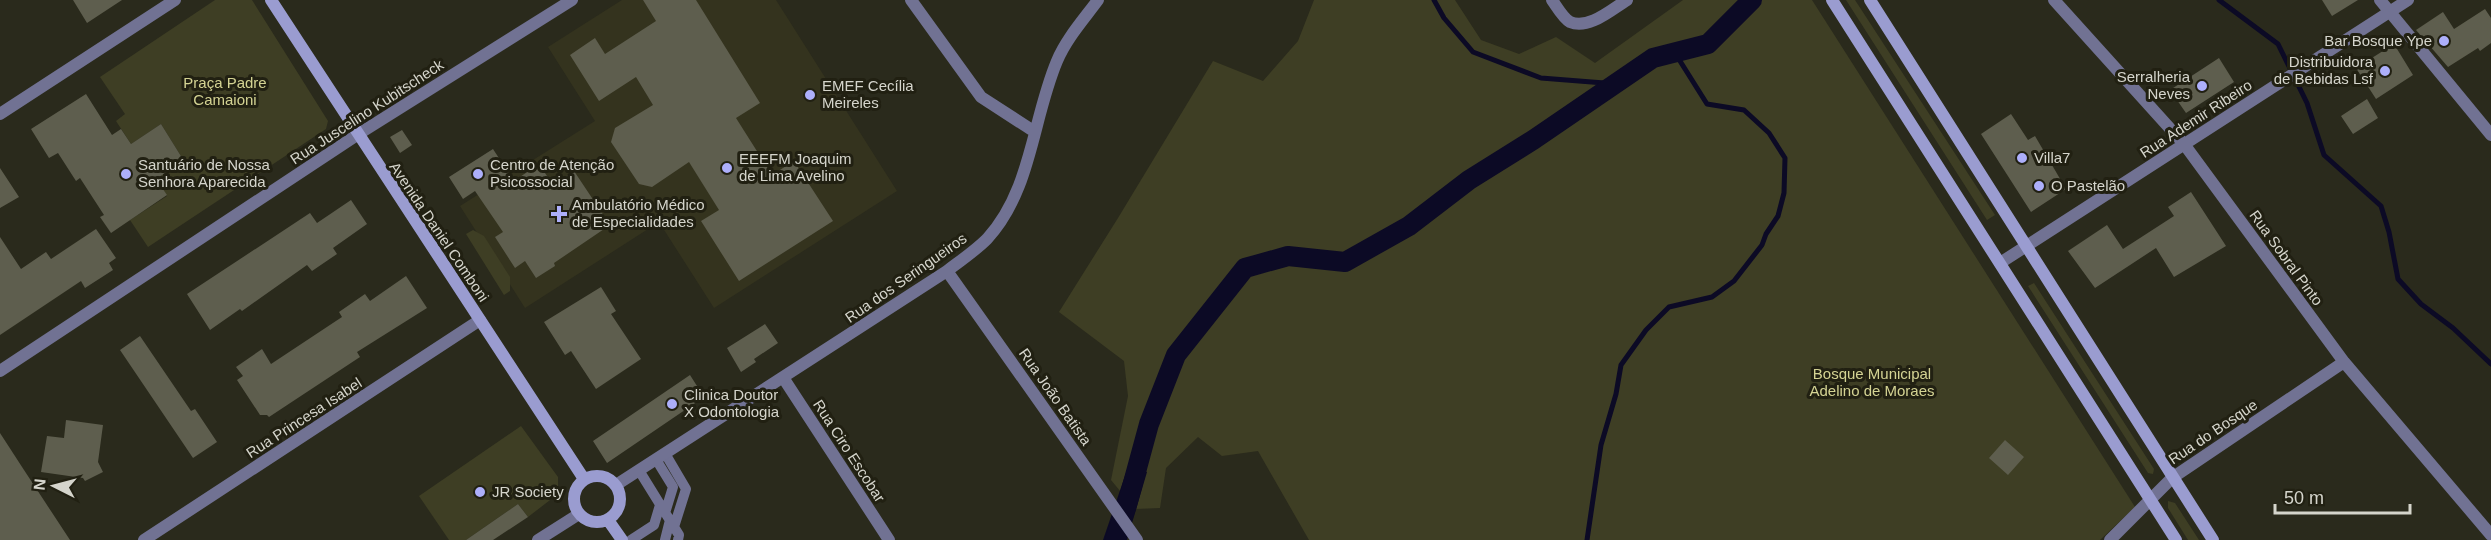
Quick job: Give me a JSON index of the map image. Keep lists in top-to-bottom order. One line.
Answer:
{"streets":{"street":["Rua Juscelino Kubitscheck","Rua Ademir Ribeiro","Avenida Daniel Comboni","Rua Sobral Pinto","Rua dos Seringueiros","Rua João Batista","Rua Princesa Isabel","Rua do Bosque","Rua Ciro Escobar"]},"crossings":[["Rua Juscelino Kubitscheck","Avenida Daniel Comboni"],["Rua Ademir Ribeiro","Rua Sobral Pinto"],["Avenida Daniel Comboni","Rua dos Seringueiros"],["Avenida Daniel Comboni","Rua Princesa Isabel"],["Rua Sobral Pinto","Rua do Bosque"],["Rua dos Seringueiros","Rua João Batista"],["Rua dos Seringueiros","Rua Ciro Escobar"]],"parks":["Praça Padre Camaioni","Bosque Municipal Adelino de Moraes"],"places":{"other":["Bar Bosque Ype","Distribuidora de Bebidas Lsf","Serralheria Neves","EMEF Cecília Meireles","Villa7","EEEFM Joaquim de Lima Avelino","Santuário de Nossa Senhora Aparecida","Centro de Atenção Psicossocial","O Pastelão","Clinica Doutor X Odontologia","JR Society"],"health":["Ambulatório Médico de Especialidades"]},"scale_bar":"50 m","north":"left"}
